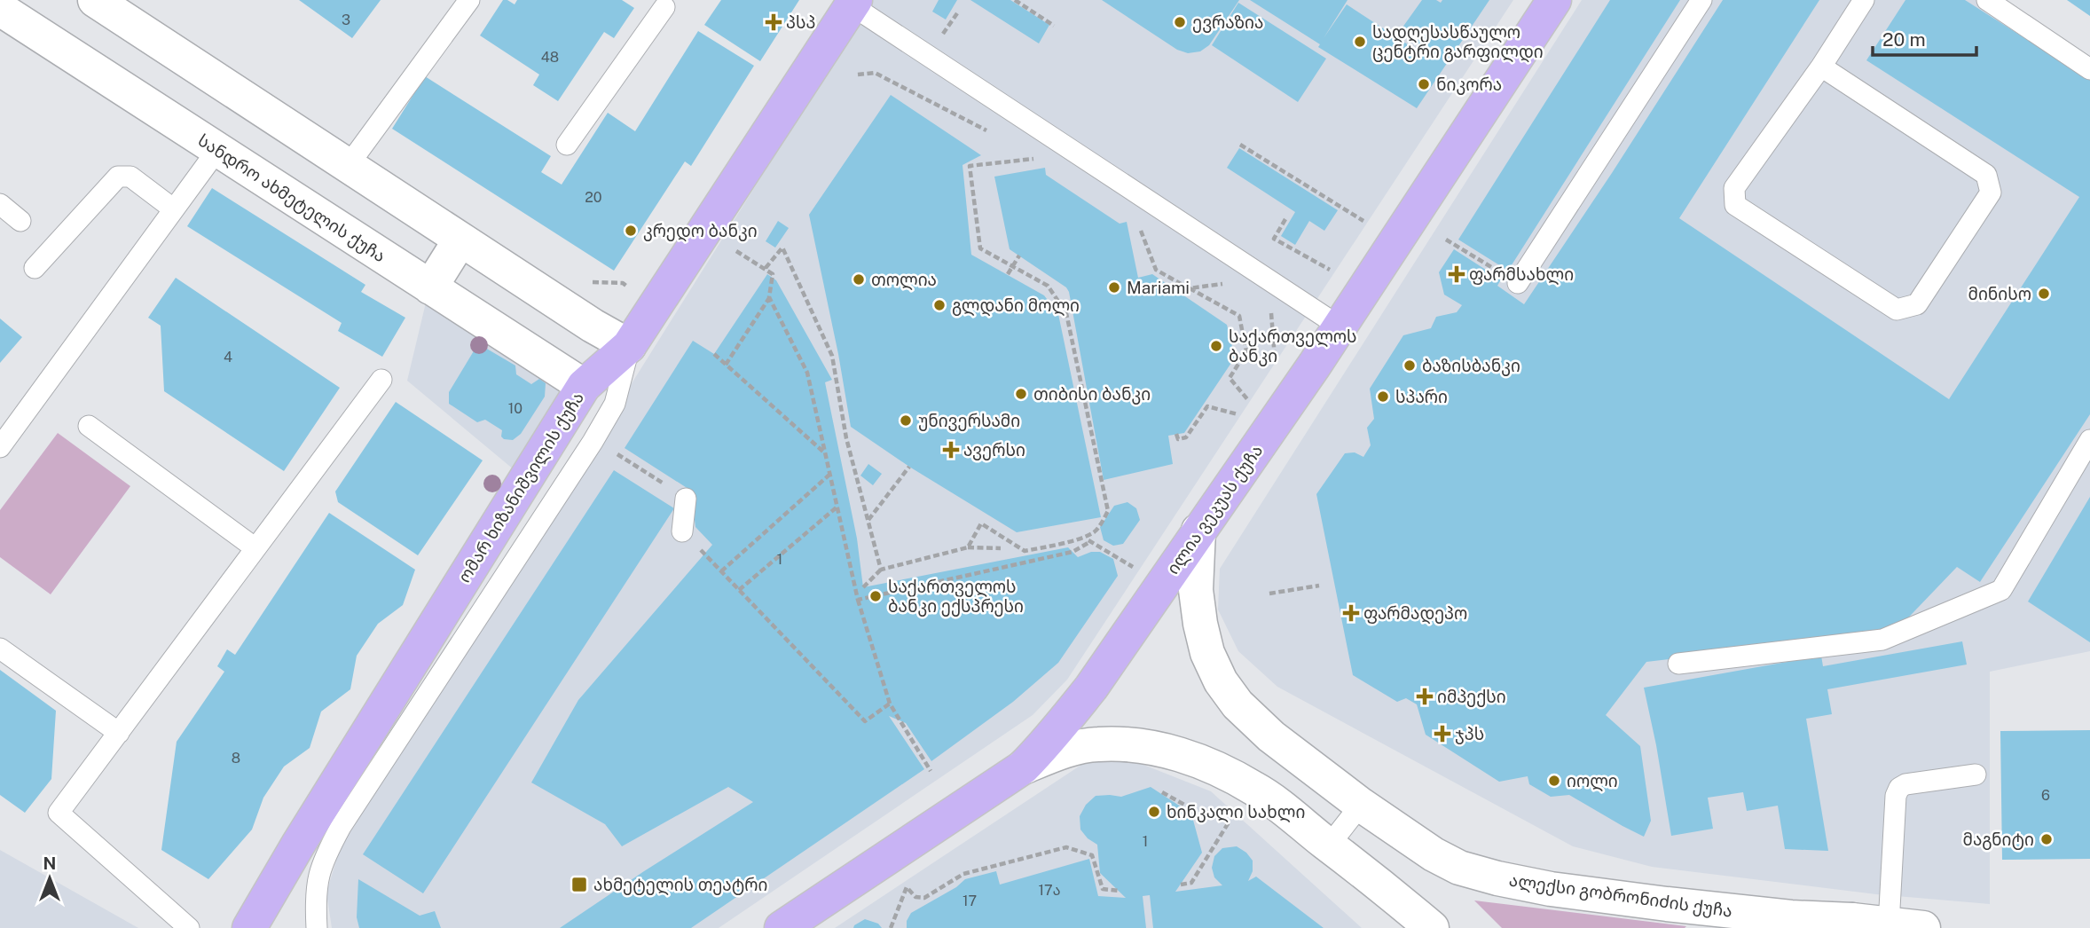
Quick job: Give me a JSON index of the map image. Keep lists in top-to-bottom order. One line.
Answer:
{"streets":{"main road":["სანდრო ახმეტელის ქუჩა","ომარ ხიზანიშვილის ქუჩა","ილია ვეკუას ქუჩა","ალექსი გობრონიძის ქუჩა"]},"crossings":[["სანდრო ახმეტელის ქუჩა","ომარ ხიზანიშვილის ქუჩა"],["ილია ვეკუას ქუჩა","ალექსი გობრონიძის ქუჩა"]],"places":{"health":["პსპ","ფარმსახლი","ავერსი","ფარმადეპო","იმპექსი","ჯპს"],"other":["ევრაზია","სადღესასწაულო ცენტრი გარფილდი","ნიკორა","კრედო ბანკი","თოლია","Mariami","მინისო","გლდანი მოლი","საქართველოს ბანკი","ბაზისბანკი","თიბისი ბანკი","სპარი","უნივერსამი","საქართველოს ბანკი ექსპრესი","იოლი","ხინკალი სახლი","მაგნიტი"],"transit":["ახმეტელის თეატრი"]},"house_numbers":["3","48","20","4","10","1","8","6","1","17ა","17"],"scale_bar":"20 m","north":"top"}
